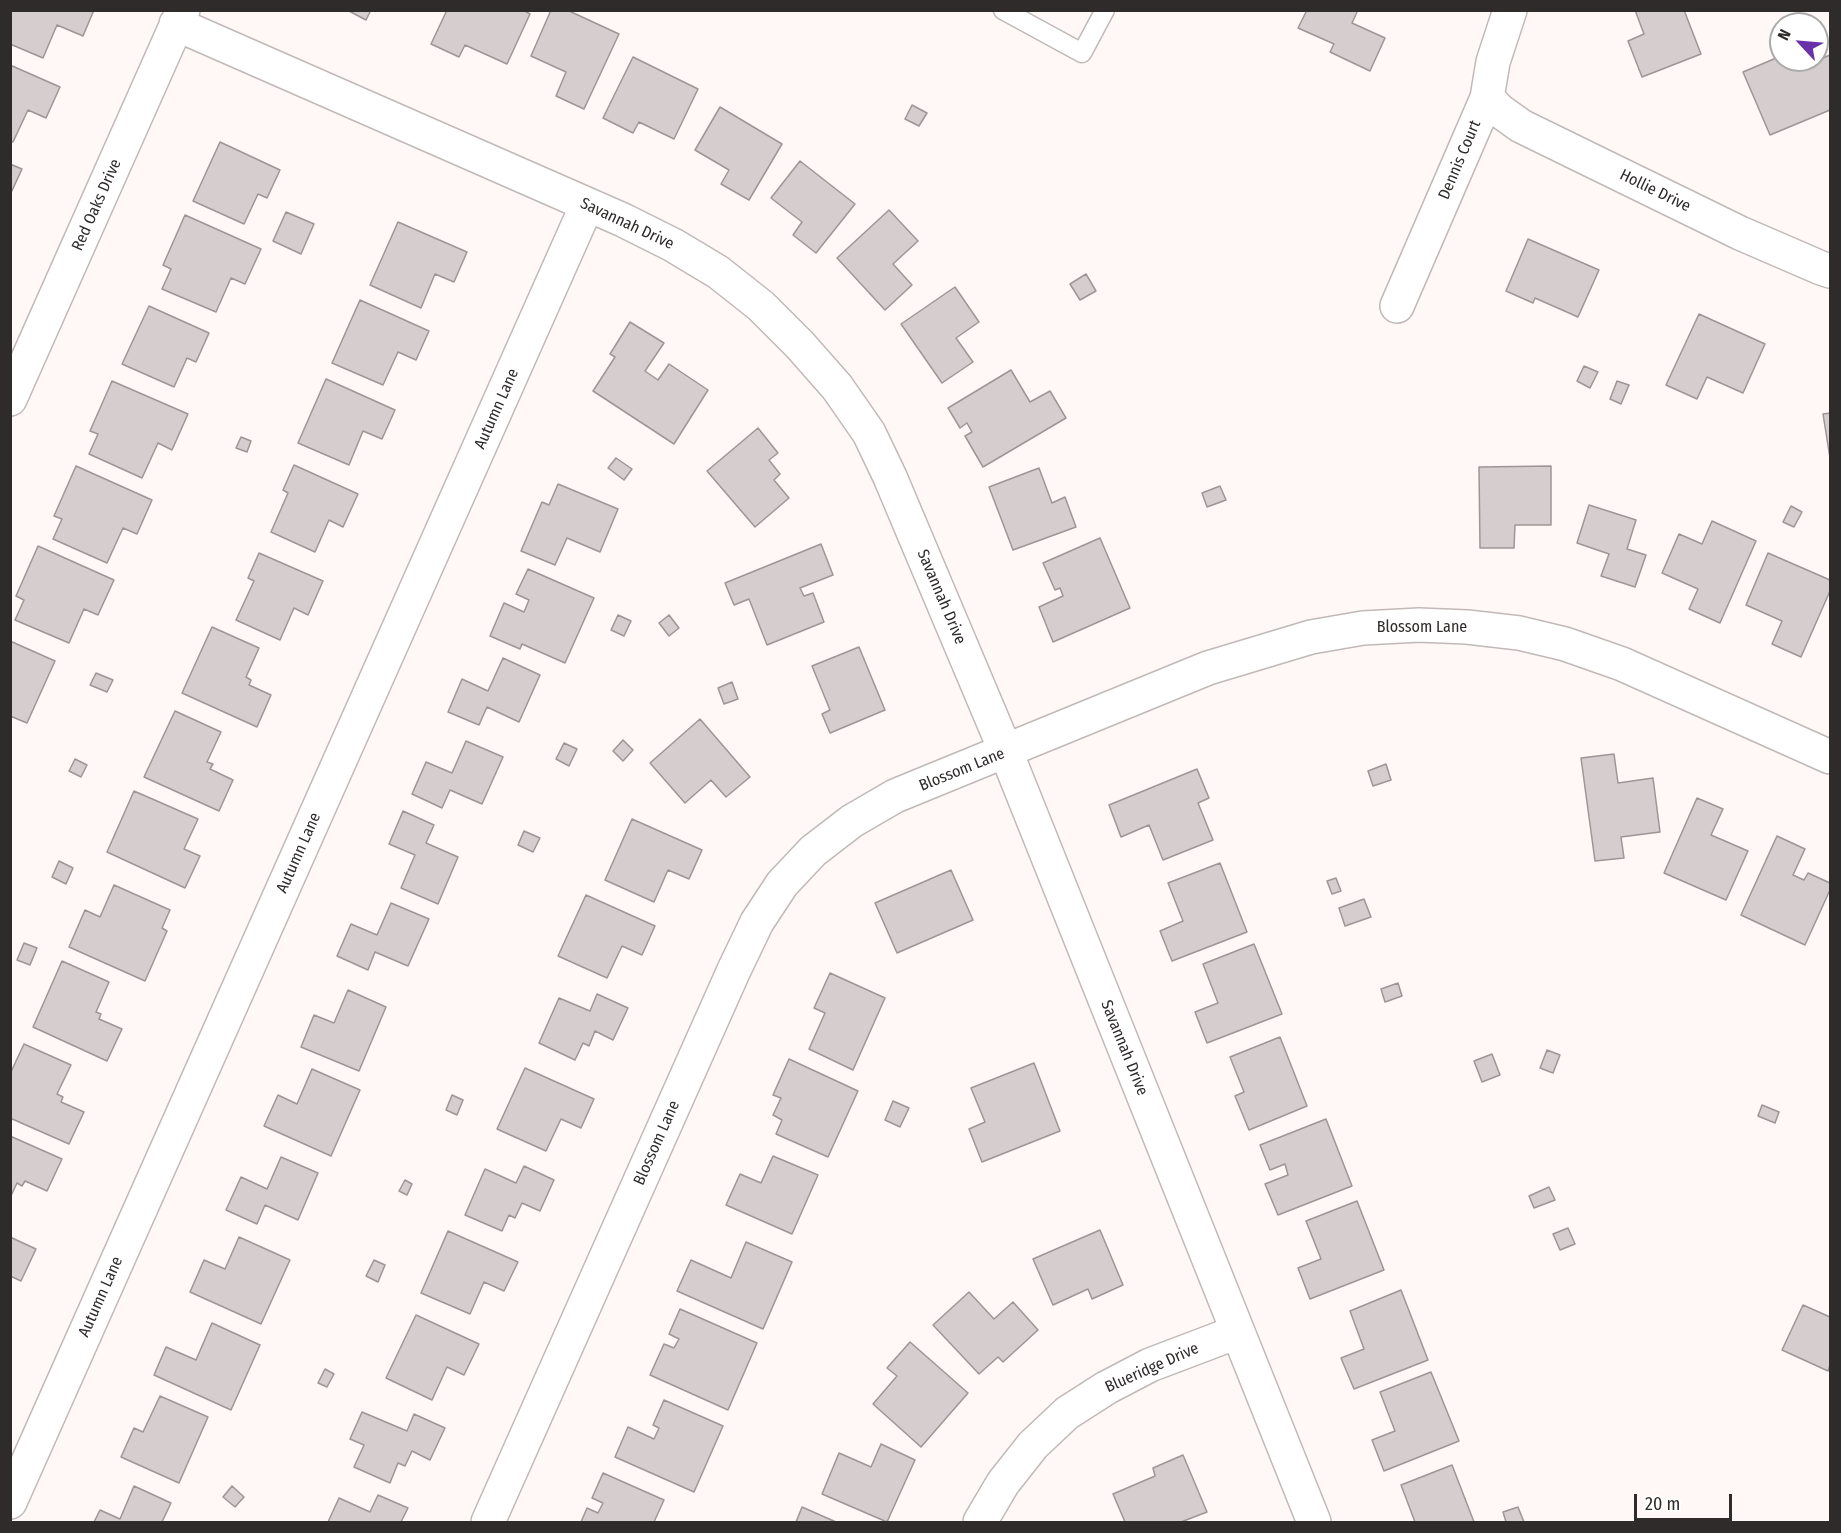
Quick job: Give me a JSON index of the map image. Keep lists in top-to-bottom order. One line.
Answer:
{"streets":{"street":["Dennis Court","Hollie Drive","Red Oaks Drive","Savannah Drive","Autumn Lane","Blossom Lane","Blueridge Drive"]},"crossings":[["Dennis Court","Hollie Drive"],["Red Oaks Drive","Savannah Drive"],["Savannah Drive","Autumn Lane"],["Savannah Drive","Blossom Lane"],["Savannah Drive","Blueridge Drive"]],"scale_bar":"20 m","north":"top left"}
